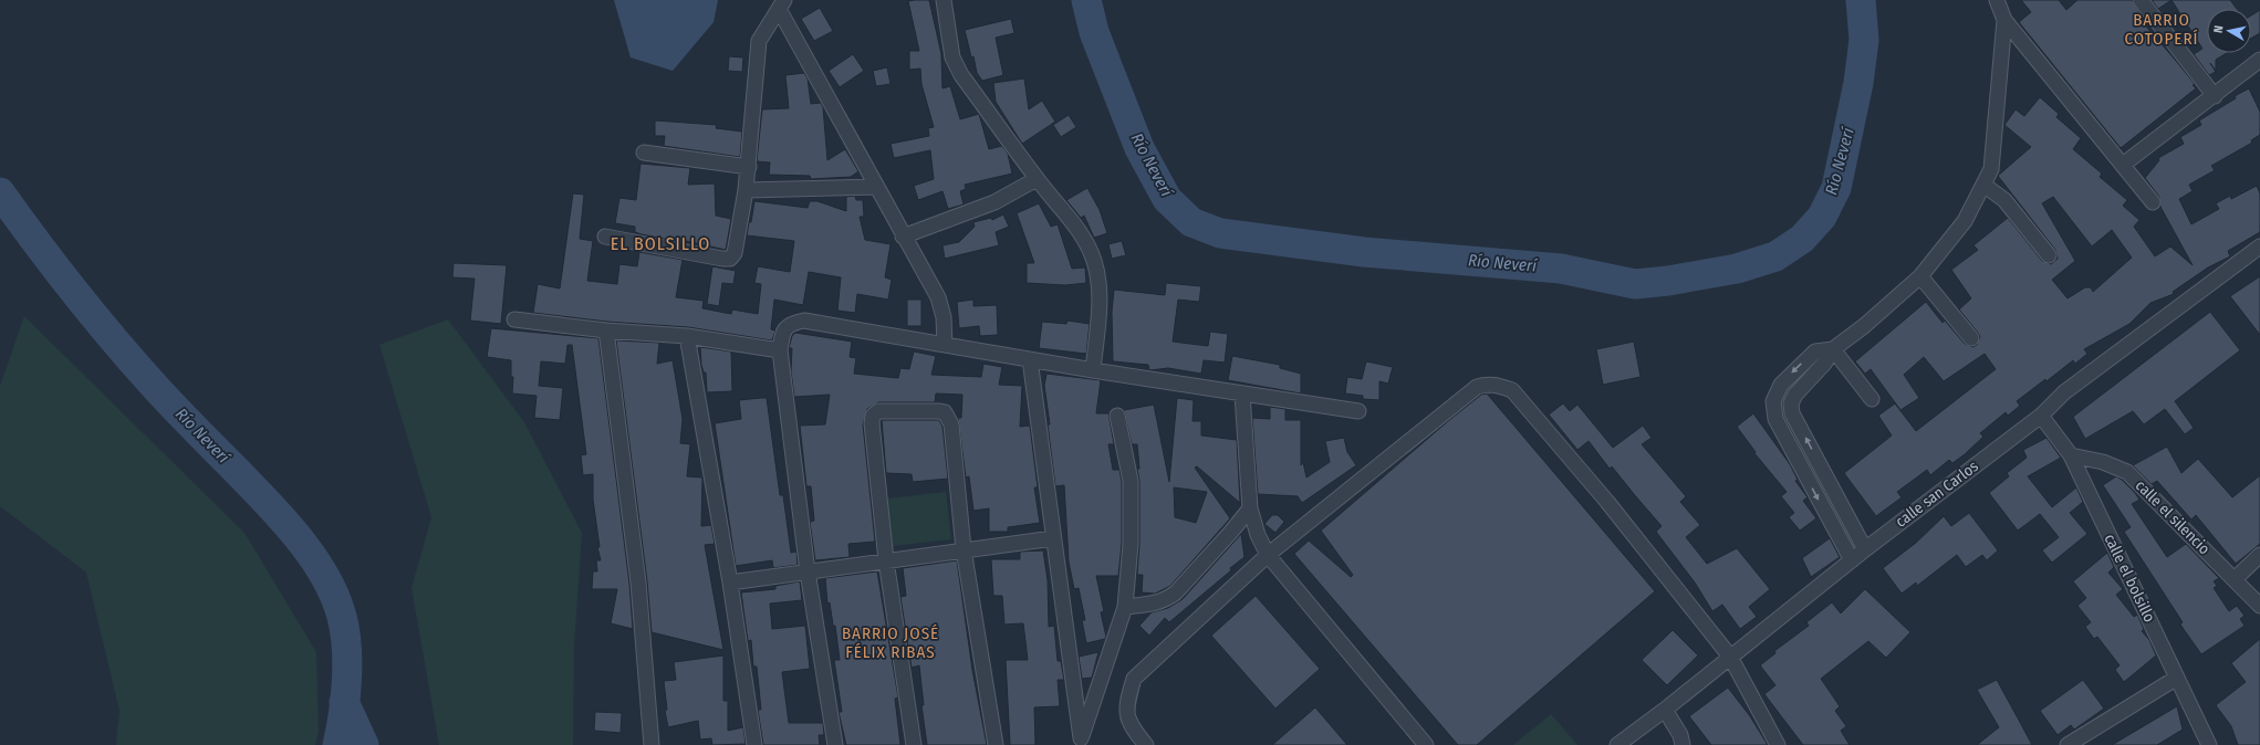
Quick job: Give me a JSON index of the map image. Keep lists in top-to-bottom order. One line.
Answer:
{"streets":{"street":["calle san Carlos","calle el silencio","calle el bolsillo"]},"crossings":[["calle san Carlos","calle el bolsillo"],["calle el silencio","calle el bolsillo"]],"districts":["BARRIO COTOPERÍ","EL BOLSILLO","BARRIO JOSÉ FÉLIX RIBAS"],"water":["Río Neverí"],"north":"left"}
